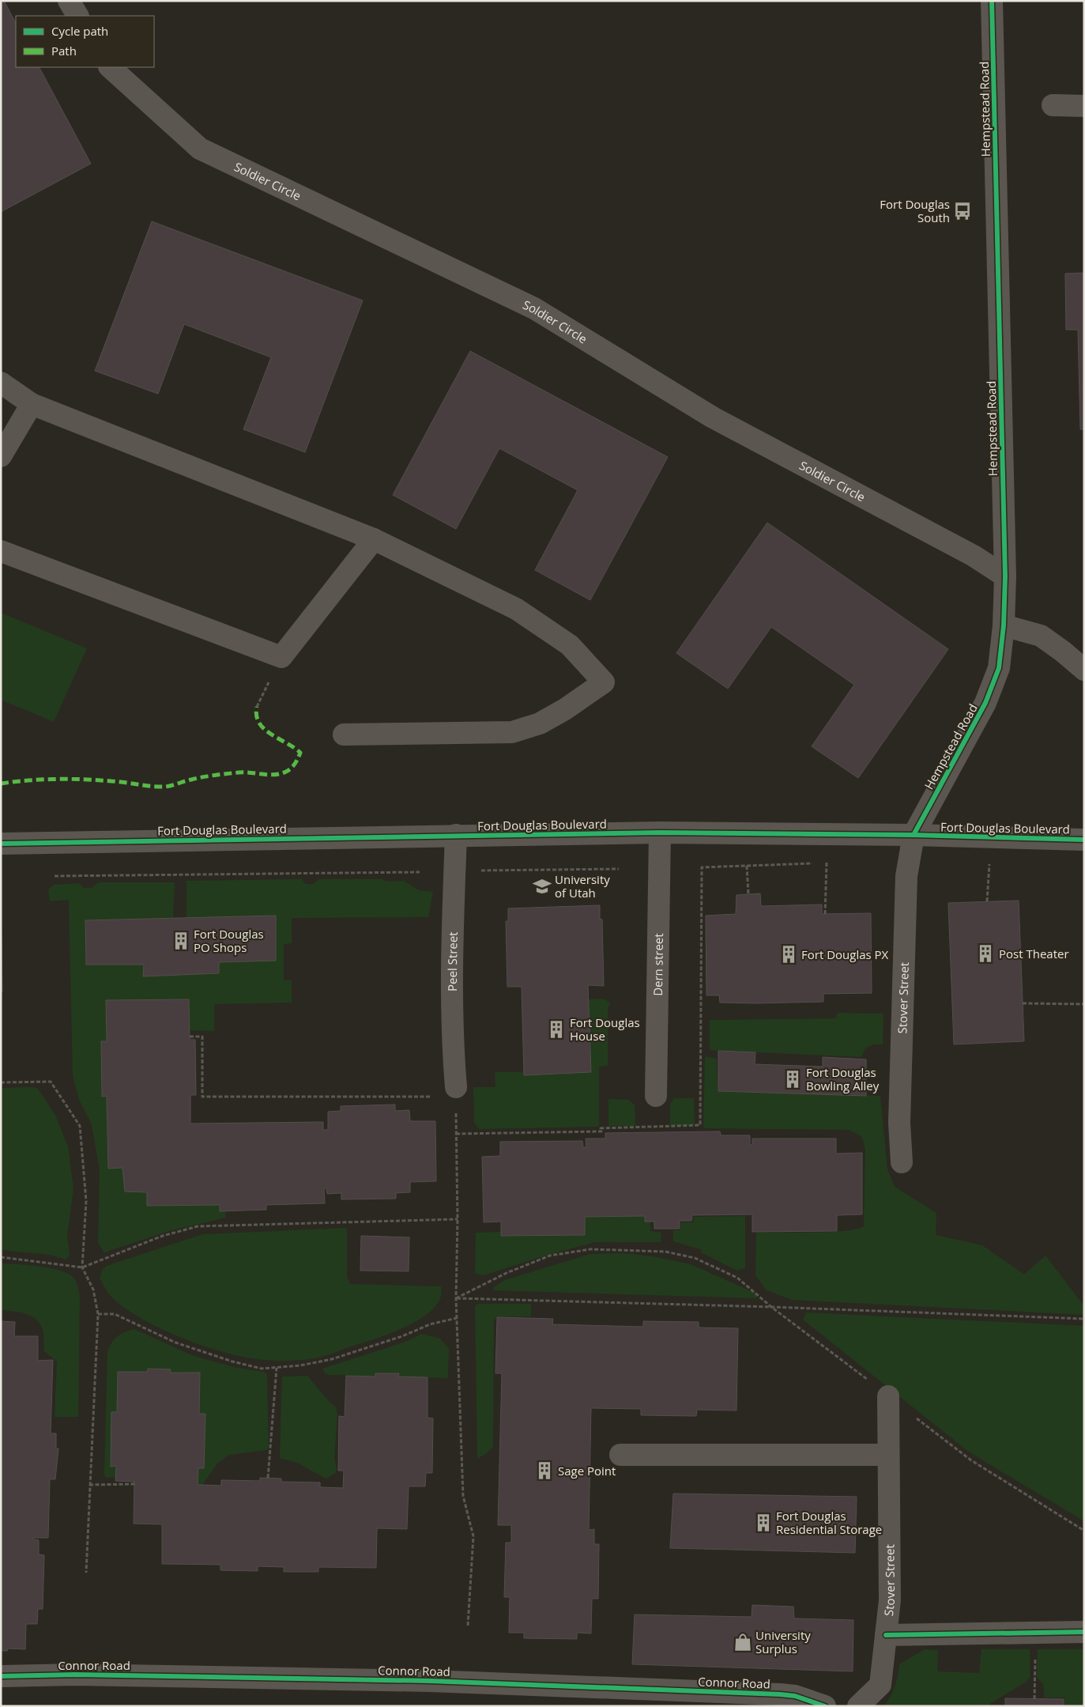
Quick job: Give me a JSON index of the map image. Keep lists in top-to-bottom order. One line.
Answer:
{"streets":{"street":["Hempstead Road","Soldier Circle","Fort Douglas Boulevard","Peel Street","Dern street","Stover Street","Connor Road"]},"crossings":[["Hempstead Road","Soldier Circle"],["Hempstead Road","Fort Douglas Boulevard"],["Hempstead Road","Stover Street"],["Fort Douglas Boulevard","Peel Street"],["Fort Douglas Boulevard","Dern street"],["Fort Douglas Boulevard","Stover Street"]],"places":{"bus stop":["Fort Douglas South"],"school or university":["University of Utah"],"building":["Fort Douglas PO Shops","Post Theater","Fort Douglas PX","Fort Douglas House","Fort Douglas Bowling Alley","Sage Point","Fort Douglas Residential Storage"],"shop":["University Surplus"]},"legend":["Cycle path","Path"]}
